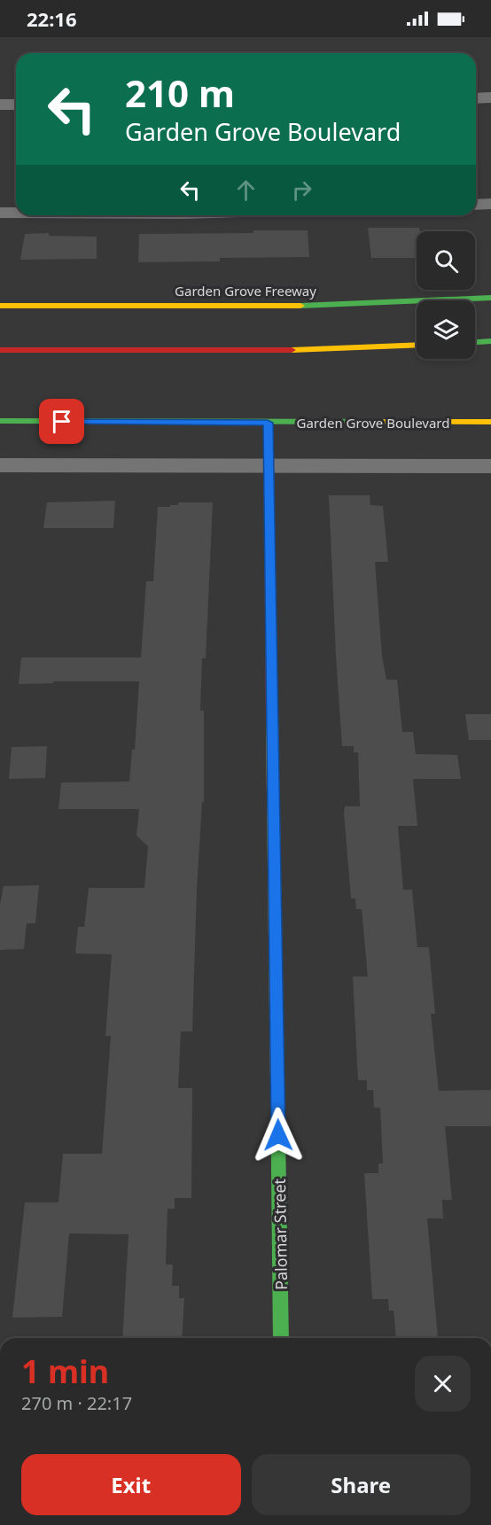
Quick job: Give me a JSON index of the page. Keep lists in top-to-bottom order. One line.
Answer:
{"streets":{"main road":["Garden Grove Freeway","Garden Grove Boulevard","Palomar Street"]},"crossings":[["Garden Grove Boulevard","Palomar Street"]],"page":{"status":"22:16","turn":["210 m","Garden Grove Boulevard"],"heading":["1 min","270 m · 22:17"],"buttons":["Exit","Share"]}}
